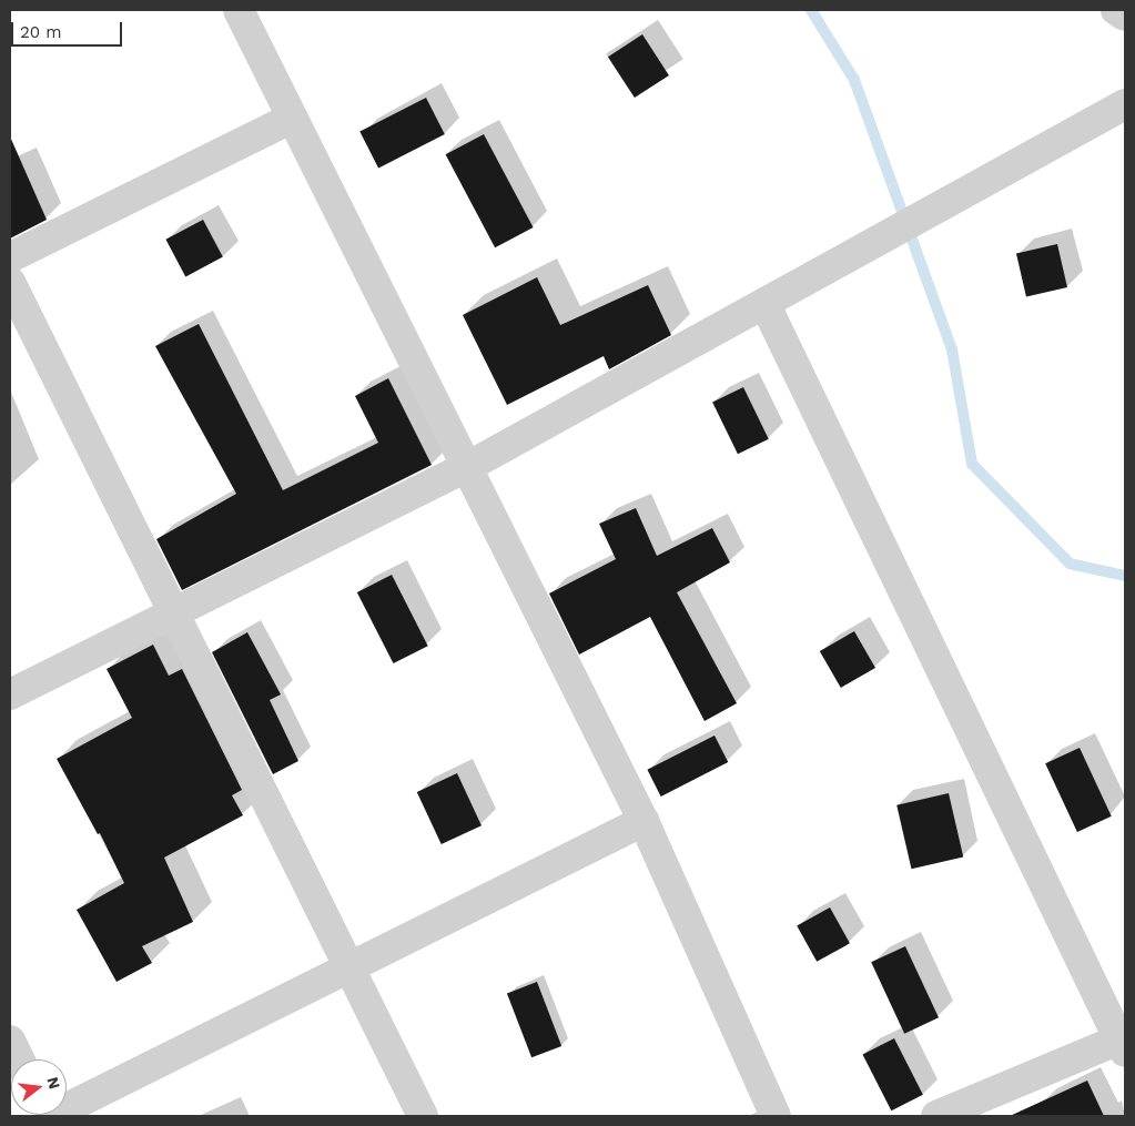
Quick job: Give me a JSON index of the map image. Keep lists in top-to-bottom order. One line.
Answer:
{"scale_bar":"20 m","north":"right"}
